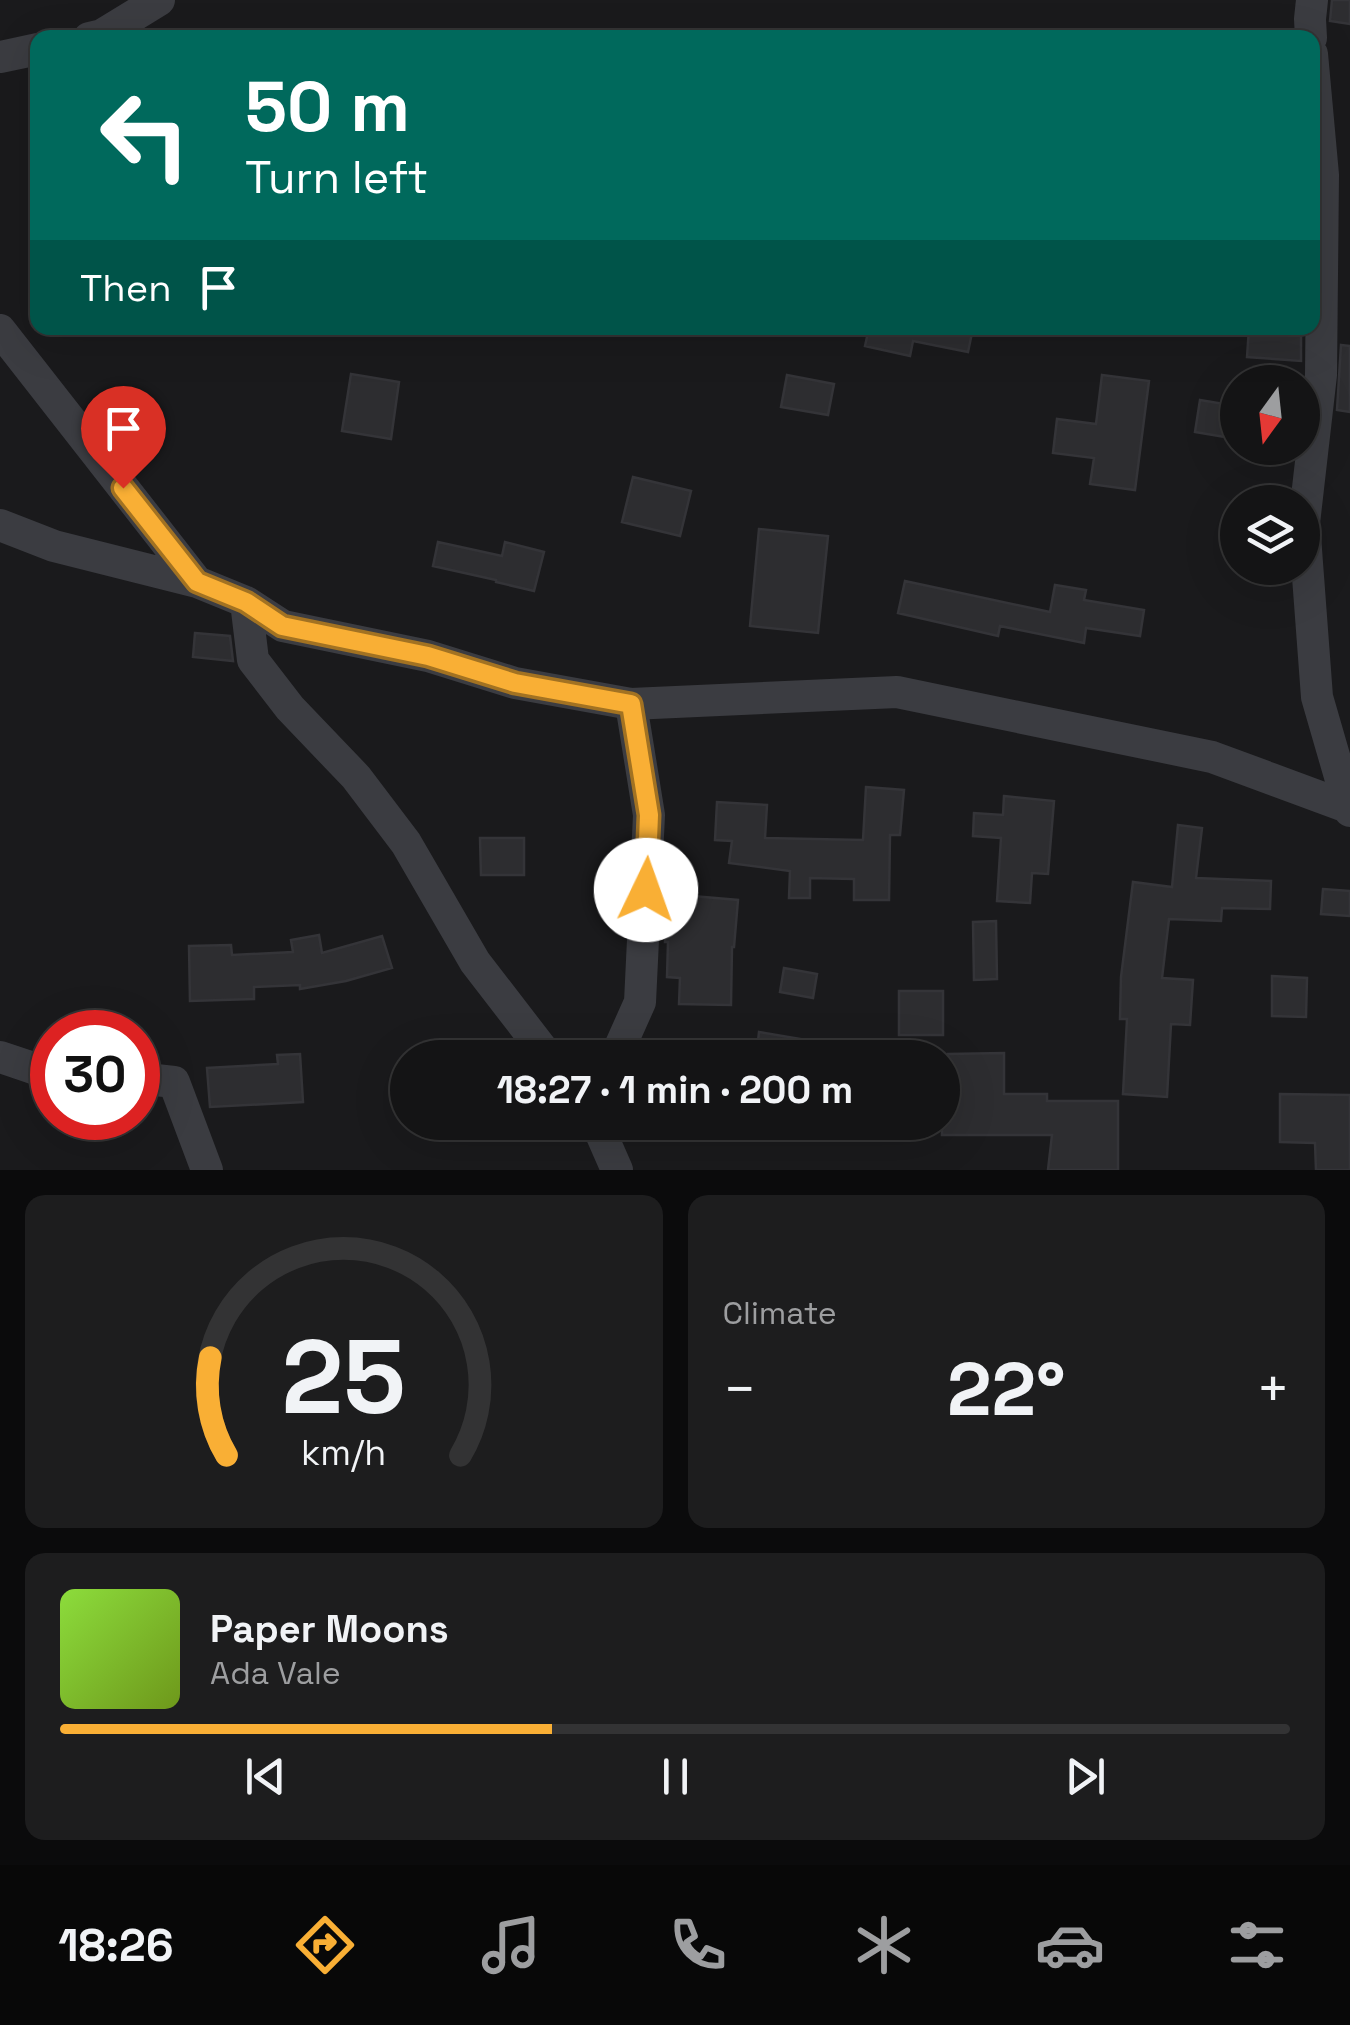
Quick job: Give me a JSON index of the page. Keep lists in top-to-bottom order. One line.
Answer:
{"north":"bottom","page":{"turn":["50 m","Turn left"],"then":"Then","limit":"30","trip":"18:27 · 1 min · 200 m","tile":"Climate","heat":["−","22°","+"],"song":["Paper Moons","Ada Vale"],"tabs":"18:26","gauge":["25","km/h"]}}
